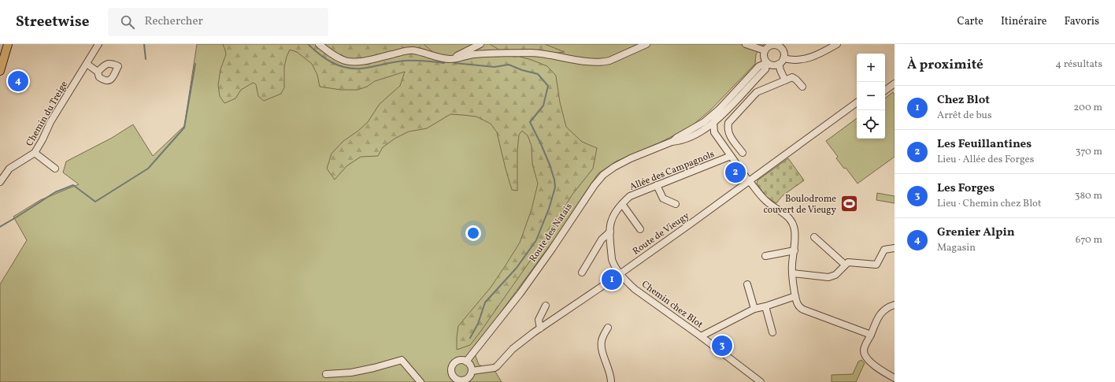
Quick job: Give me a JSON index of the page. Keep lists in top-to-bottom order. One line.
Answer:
{"streets":{"street":["Chemin du Treige","Allée des Campagnols","Route des Natais","Route de Vieugy","Chemin chez Blot"]},"crossings":[["Allée des Campagnols","Route de Vieugy"],["Allée des Campagnols","Chemin chez Blot"],["Route des Natais","Route de Vieugy"],["Route de Vieugy","Chemin chez Blot"]],"places":{"sports":["Boulodrome couvert de Vieugy"]},"page":{"header":"Streetwise","search":"Rechercher","nav":["Carte","Itinéraire","Favoris"],"heading":["À proximité","4 résultats"],"map_buttons":["+","−"],"pins":["4","2","1","3"],"list":[{"mark":"1","name":"Chez Blot","note":"Arrêt de bus","value":"200 m"},{"mark":"2","name":"Les Feuillantines","note":"Lieu · Allée des Forges","value":"370 m"},{"mark":"3","name":"Les Forges","note":"Lieu · Chemin chez Blot","value":"380 m"},{"mark":"4","name":"Grenier Alpin","note":"Magasin","value":"670 m"}]}}
